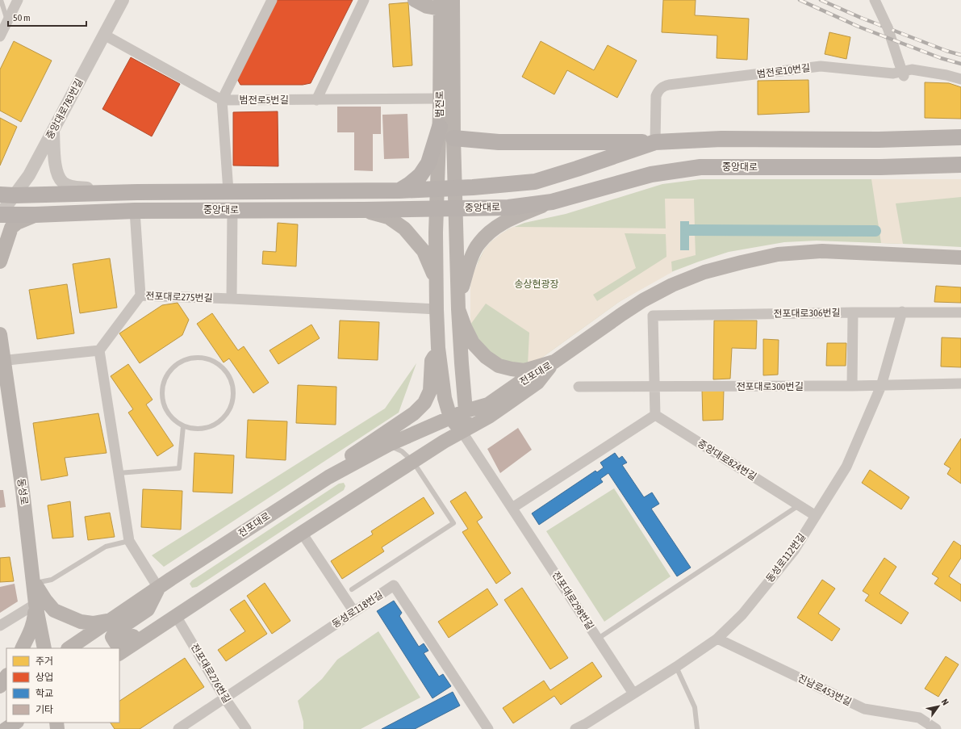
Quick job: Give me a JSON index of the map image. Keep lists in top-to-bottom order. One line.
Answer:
{"streets":{"main road":["범전로","중앙대로","전포대로","동성로"],"street":["범전로10번길","범전로5번길","중앙대로783번길","전포대로275번길","전포대로306번길","전포대로300번길","중앙대로824번길","동성로112번길","전포대로298번길","동성로118번길","전포대로276번길","진남로453번길"]},"crossings":[["범전로10번길","중앙대로"],["범전로5번길","범전로"],["범전로5번길","중앙대로783번길"],["범전로5번길","중앙대로"],["범전로","중앙대로"],["중앙대로783번길","중앙대로"],["전포대로306번길","동성로112번길"],["전포대로","전포대로298번길"],["전포대로","전포대로276번길"],["전포대로300번길","동성로112번길"],["중앙대로824번길","동성로112번길"],["동성로112번길","전포대로298번길"],["동성로112번길","진남로453번길"],["동성로118번길","전포대로276번길"]],"parks":["송상현광장"],"legend":["주거","상업","학교","기타"],"scale_bar":"50 m","north":"top right"}
